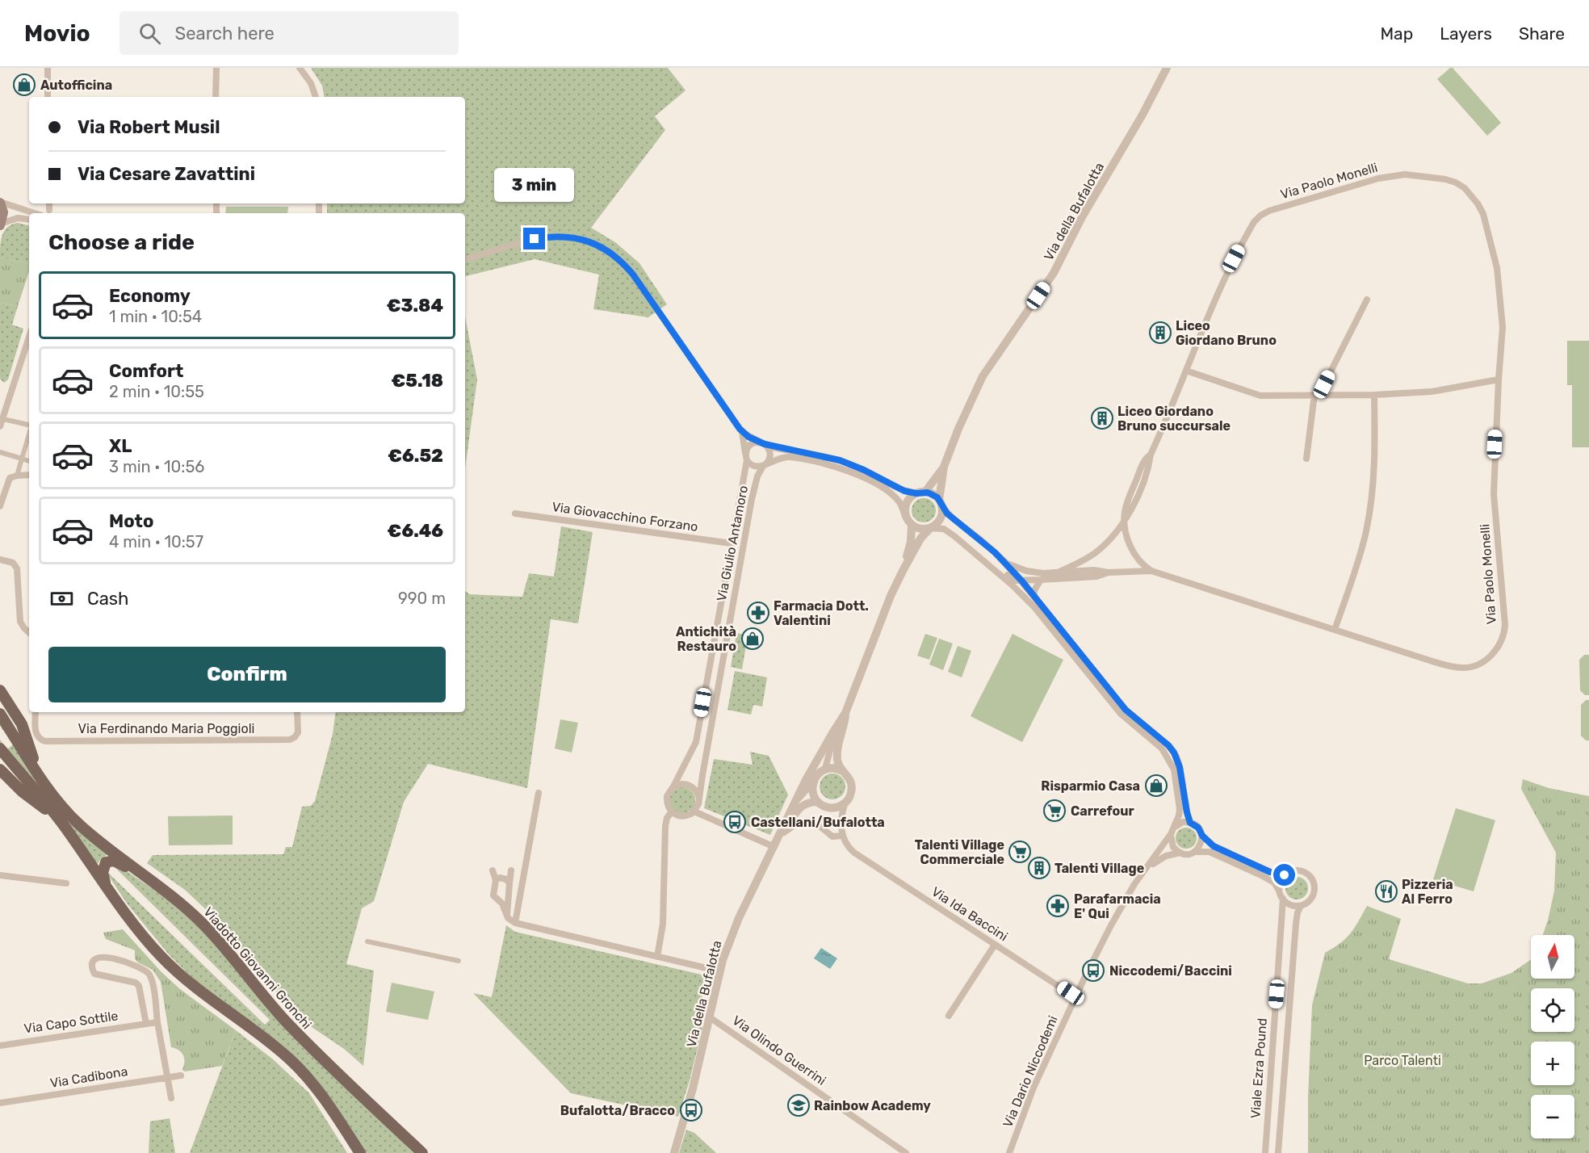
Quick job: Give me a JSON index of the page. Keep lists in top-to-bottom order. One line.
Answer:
{"streets":{"main road":["Viadotto Giovanni Gronchi"],"street":["Via Paolo Monelli","Via della Bufalotta","Via Giovacchino Forzano","Via Giulio Antamoro","Via Ferdinando Maria Poggioli","Via Ida Baccini","Via Capo Sottile","Via Olindo Guerrini","Viale Ezra Pound","Via Dario Niccodemi","Via Cadibona"]},"crossings":[["Via della Bufalotta","Via Olindo Guerrini"],["Via Giovacchino Forzano","Via Giulio Antamoro"],["Via Ida Baccini","Via Dario Niccodemi"]],"parks":["Parco Talenti"],"places":{"shop":["Autofficina","Antichità Restauro","Risparmio Casa"],"building":["Liceo Giordano Bruno","Liceo Giordano Bruno succursale","Talenti Village"],"pharmacy":["Farmacia Dott. Valentini","Parafarmacia E' Qui"],"supermarket":["Carrefour","Talenti Village Commerciale"],"bus stop":["Castellani/Bufalotta","Niccodemi/Baccini","Bufalotta/Bracco"],"restaurant":["Pizzeria Al Ferro"],"school or university":["Rainbow Academy"]},"north":"top","page":{"header":"Movio","search":"Search here","nav":["Map","Layers","Share"],"banner":["Via Robert Musil","Via Cesare Zavattini"],"bubble":"3 min","heading":"Choose a ride","list":[{"name":"Economy","note":"1 min · 10:54","value":"€3.84"},{"name":"Comfort","note":"2 min · 10:55","value":"€5.18"},{"name":"XL","note":"3 min · 10:56","value":"€6.52"},{"name":"Moto","note":"4 min · 10:57","value":"€6.46"}],"pay":["Cash","990 m"],"buttons":"Confirm","map_buttons":["+","−"]}}
